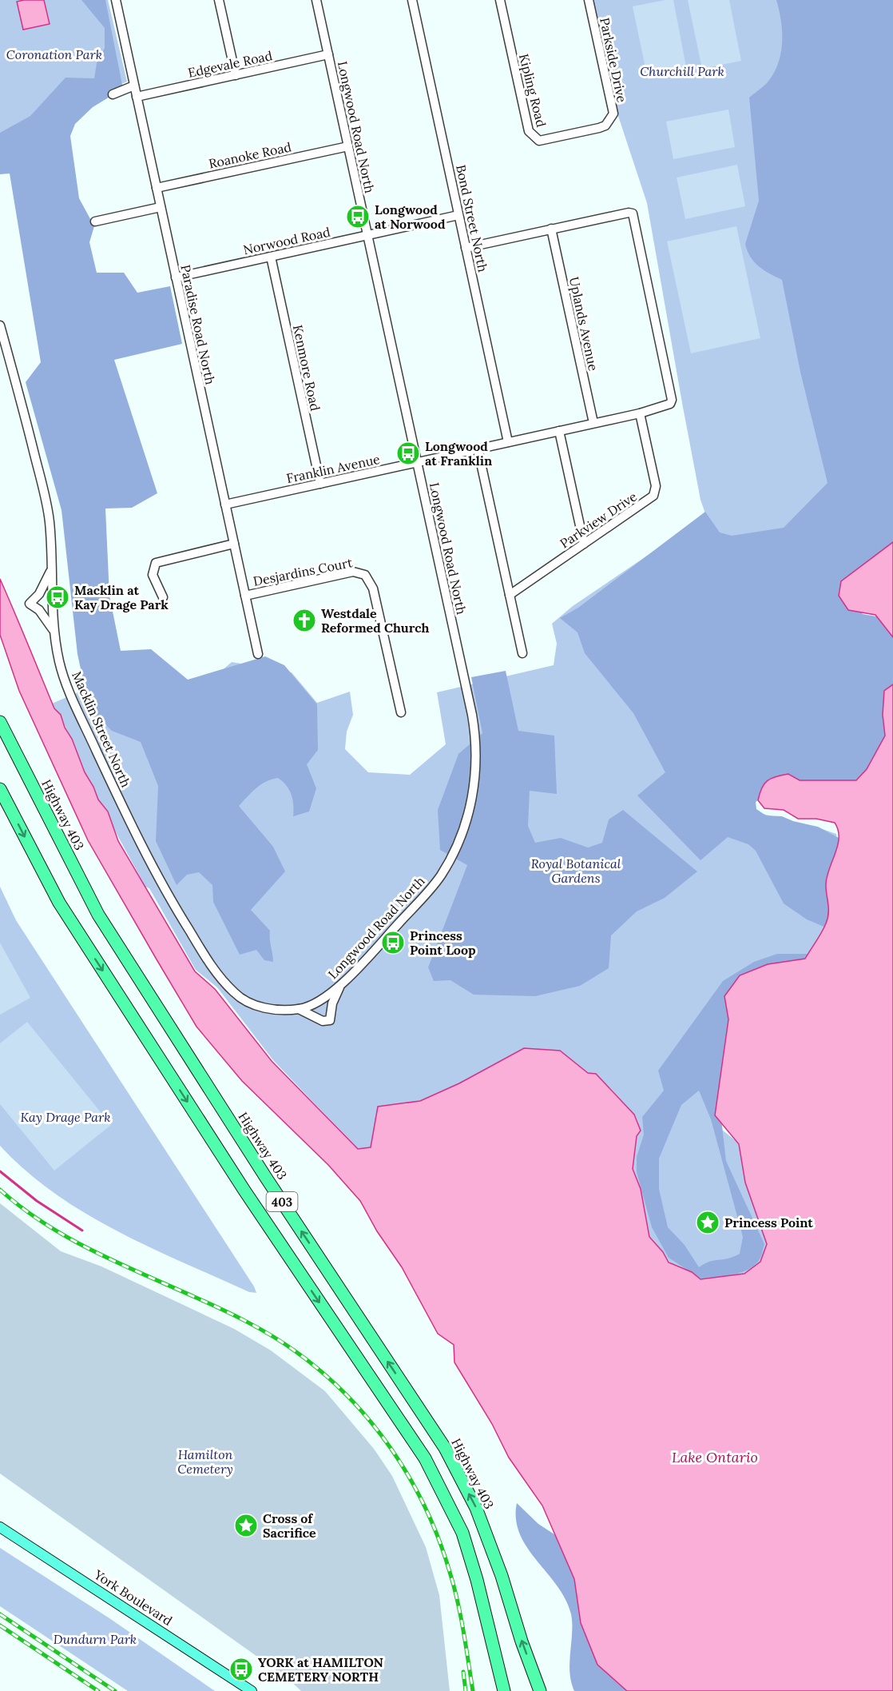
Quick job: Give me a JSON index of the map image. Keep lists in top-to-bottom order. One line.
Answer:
{"streets":{"highway":["Highway 403","403"],"main road":["York Boulevard"],"street":["Parkside Drive","Edgevale Road","Kipling Road","Longwood Road North","Roanoke Road","Bond Street North","Norwood Road","Uplands Avenue","Paradise Road North","Kenmore Road","Franklin Avenue","Parkview Drive","Desjardins Court","Macklin Street North"]},"crossings":[["Parkside Drive","Kipling Road"],["Edgevale Road","Longwood Road North"],["Edgevale Road","Paradise Road North"],["Longwood Road North","Roanoke Road"],["Longwood Road North","Norwood Road"],["Longwood Road North","Franklin Avenue"],["Longwood Road North","Macklin Street North"],["Roanoke Road","Paradise Road North"],["Bond Street North","Norwood Road"],["Bond Street North","Franklin Avenue"],["Norwood Road","Paradise Road North"],["Norwood Road","Kenmore Road"],["Uplands Avenue","Franklin Avenue"],["Paradise Road North","Franklin Avenue"],["Paradise Road North","Desjardins Court"],["Kenmore Road","Franklin Avenue"],["Franklin Avenue","Parkview Drive"]],"water":["Lake Ontario"],"parks":["Coronation Park","Churchill Park","Royal Botanical Gardens","Kay Drage Park","Hamilton Cemetery","Dundurn Park"],"places":{"bus stop":["Longwood at Norwood","Longwood at Franklin","Macklin at Kay Drage Park","Princess Point Loop","YORK at HAMILTON CEMETERY NORTH"],"church":["Westdale Reformed Church"],"place":["Princess Point","Cross of Sacrifice"]}}
